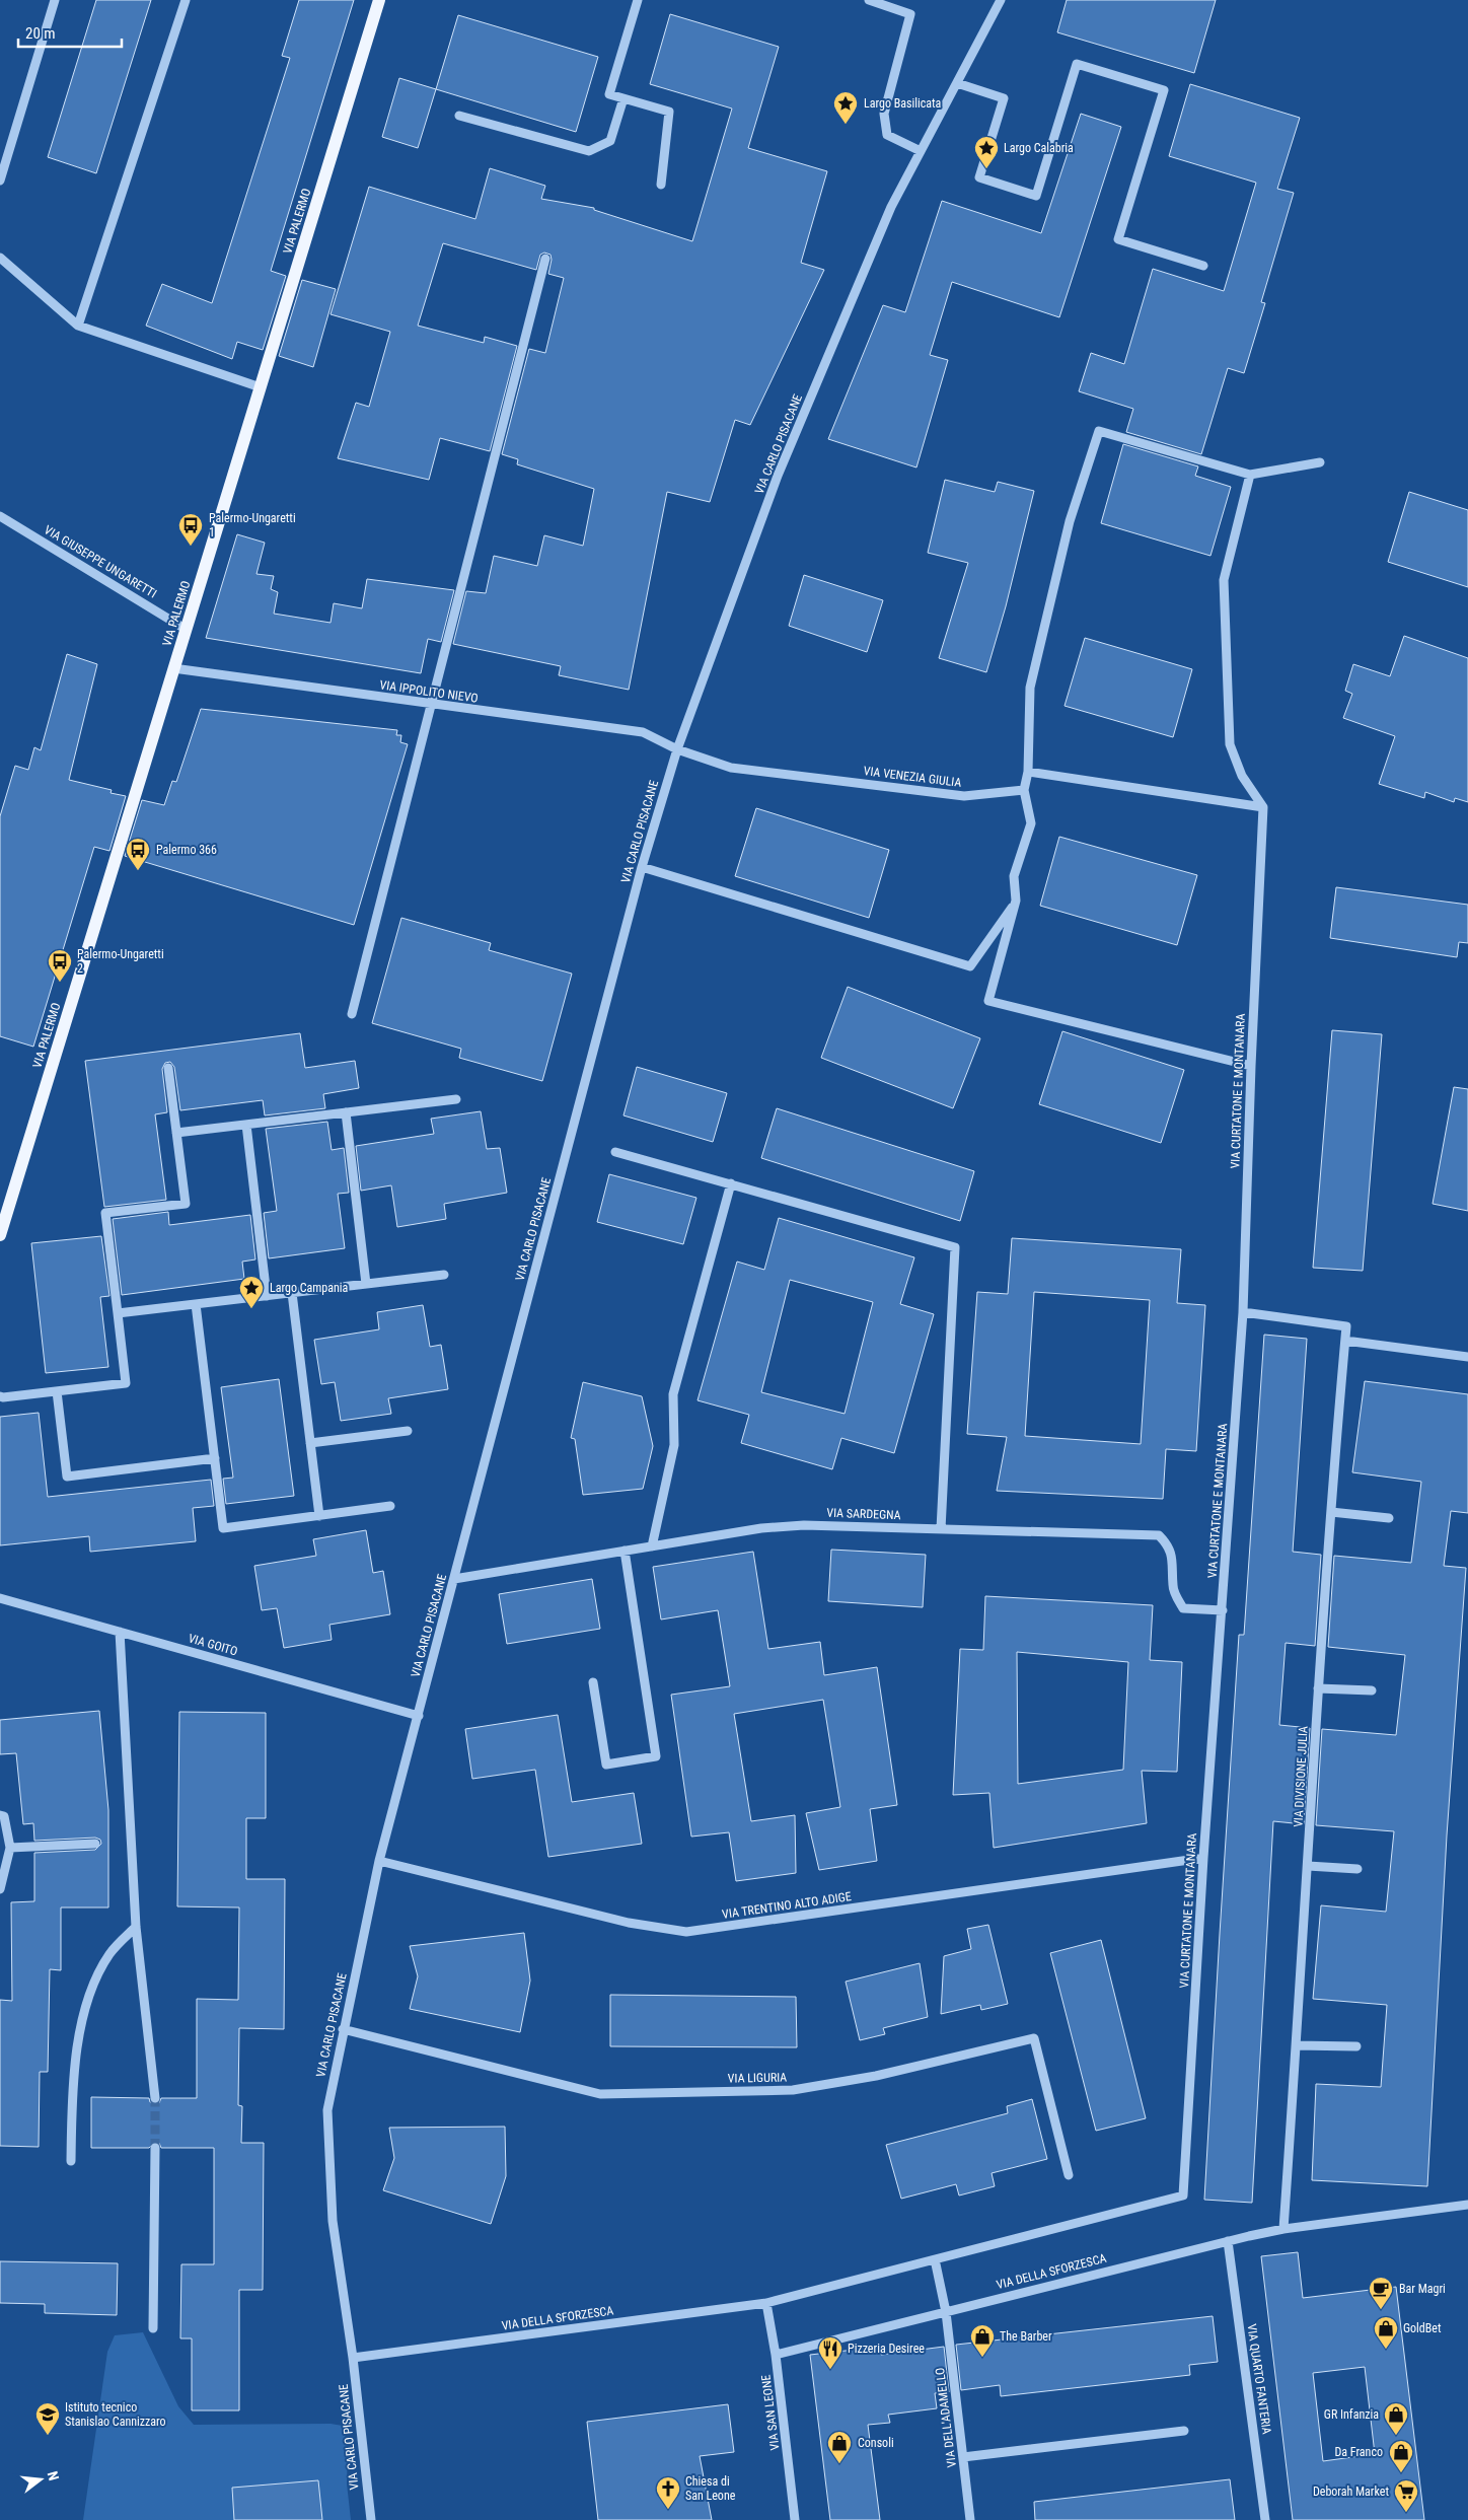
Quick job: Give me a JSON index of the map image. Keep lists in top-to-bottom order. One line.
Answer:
{"streets":{"main road":["VIA PALERMO"],"street":["VIA CARLO PISACANE","VIA GIUSEPPE UNGARETTI","VIA IPPOLITO NIEVO","VIA VENEZIA GIULIA","VIA CURTATONE E MONTANARA","VIA SARDEGNA","VIA GOITO","VIA DIVISIONE JULIA","VIA TRENTINO ALTO ADIGE","VIA LIGURIA","VIA DELLA SFORZESCA","VIA QUARTO FANTERIA","VIA SAN LEONE","VIA DELL'ADAMELLO"]},"crossings":[["VIA PALERMO","VIA GIUSEPPE UNGARETTI"],["VIA PALERMO","VIA IPPOLITO NIEVO"],["VIA CARLO PISACANE","VIA IPPOLITO NIEVO"],["VIA CARLO PISACANE","VIA VENEZIA GIULIA"],["VIA CARLO PISACANE","VIA SARDEGNA"],["VIA CARLO PISACANE","VIA GOITO"],["VIA CARLO PISACANE","VIA TRENTINO ALTO ADIGE"],["VIA CARLO PISACANE","VIA LIGURIA"],["VIA CARLO PISACANE","VIA DELLA SFORZESCA"],["VIA IPPOLITO NIEVO","VIA VENEZIA GIULIA"],["VIA CURTATONE E MONTANARA","VIA SARDEGNA"],["VIA CURTATONE E MONTANARA","VIA DIVISIONE JULIA"],["VIA CURTATONE E MONTANARA","VIA TRENTINO ALTO ADIGE"],["VIA CURTATONE E MONTANARA","VIA DELLA SFORZESCA"],["VIA DIVISIONE JULIA","VIA DELLA SFORZESCA"],["VIA DELLA SFORZESCA","VIA QUARTO FANTERIA"],["VIA DELLA SFORZESCA","VIA SAN LEONE"],["VIA DELLA SFORZESCA","VIA DELL'ADAMELLO"]],"places":{"place":["Largo Basilicata","Largo Calabria","Largo Campania"],"bus stop":["Palermo-Ungaretti 1","Palermo 366","Palermo-Ungaretti 2"],"cafe":["Bar Magri"],"shop":["GoldBet","The Barber","GR Infanzia","Consoli","Da Franco"],"restaurant":["Pizzeria Desiree"],"school or university":["Istituto tecnico Stanislao Cannizzaro"],"church":["Chiesa di San Leone"],"supermarket":["Deborah Market"]},"scale_bar":"20 m","north":"right"}
